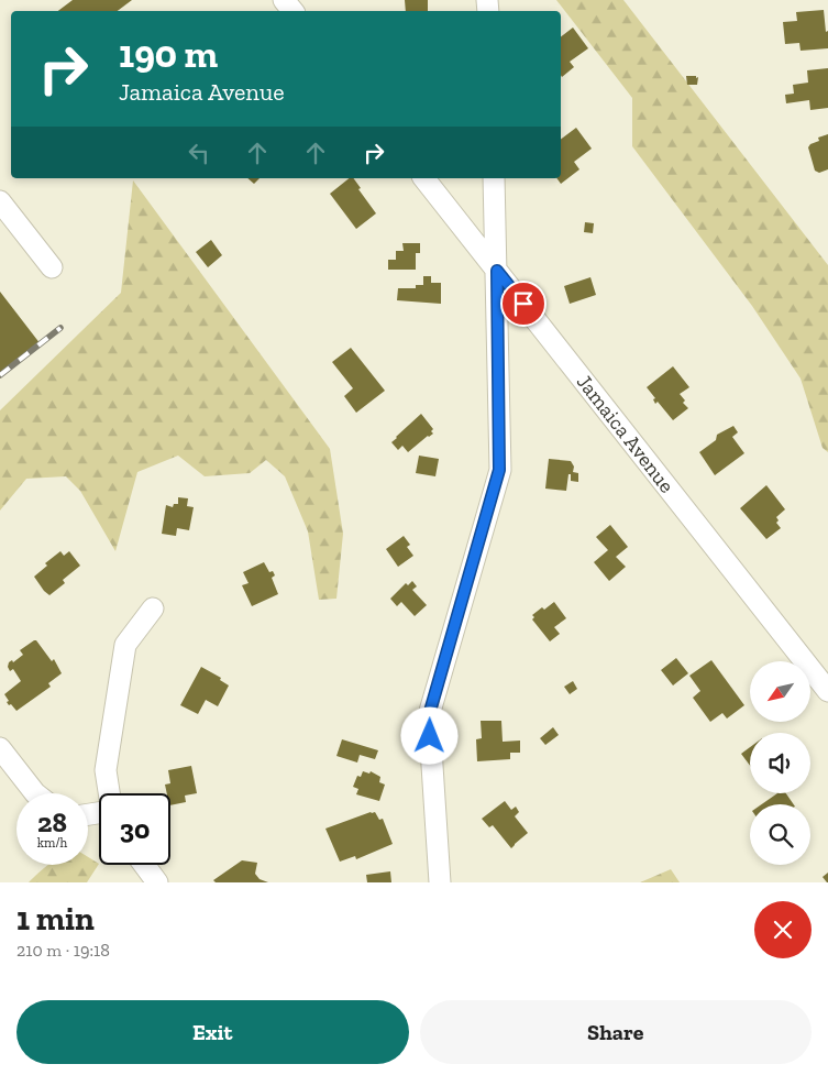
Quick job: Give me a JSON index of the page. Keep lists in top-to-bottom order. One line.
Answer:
{"streets":{"street":["Jamaica Avenue"]},"north":"bottom left","page":{"turn":["190 m","Jamaica Avenue"],"speed":"28 km/h","limit":"30","heading":["1 min","210 m · 19:18"],"buttons":["Exit","Share"]}}
